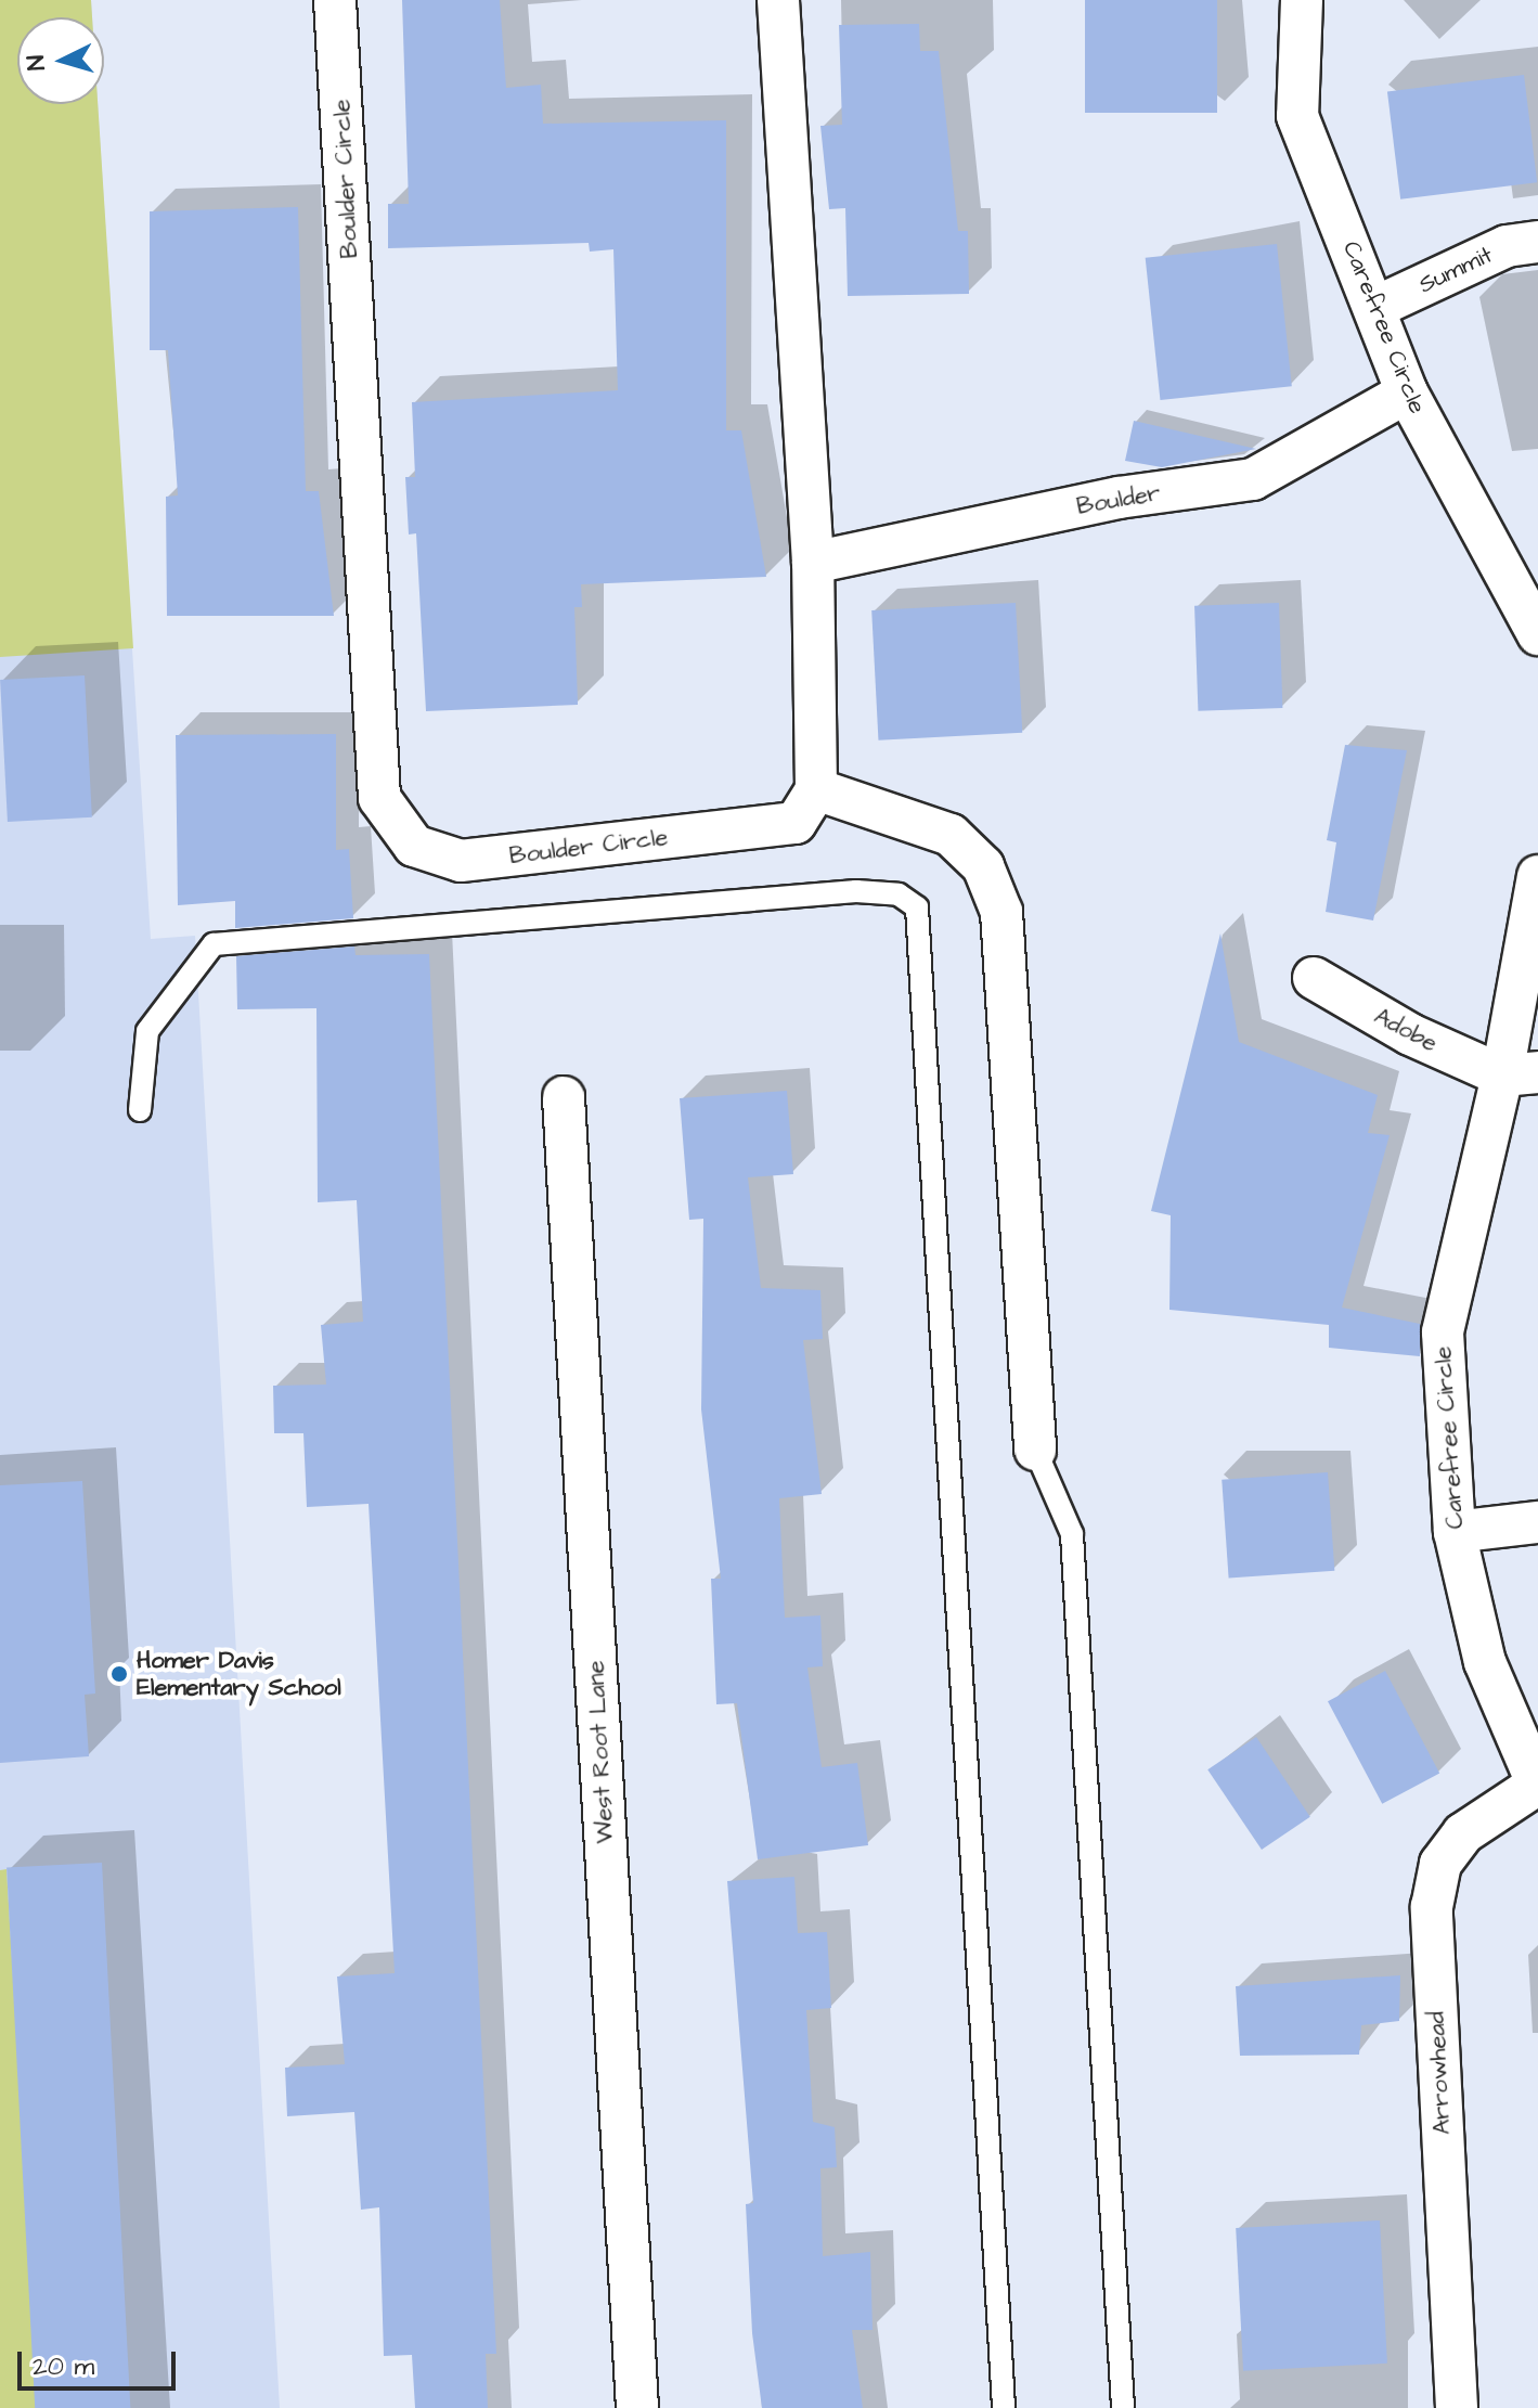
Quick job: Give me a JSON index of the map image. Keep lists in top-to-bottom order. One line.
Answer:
{"streets":{"street":["Boulder Circle","Summit","Carefree Circle","Boulder","Adobe","West Root Lane","Arrowhead"]},"crossings":[["Summit","Carefree Circle"],["Carefree Circle","Boulder"],["Carefree Circle","Adobe"],["Carefree Circle","Arrowhead"]],"places":["Homer Davis Elementary School"],"scale_bar":"20 m","north":"left"}
